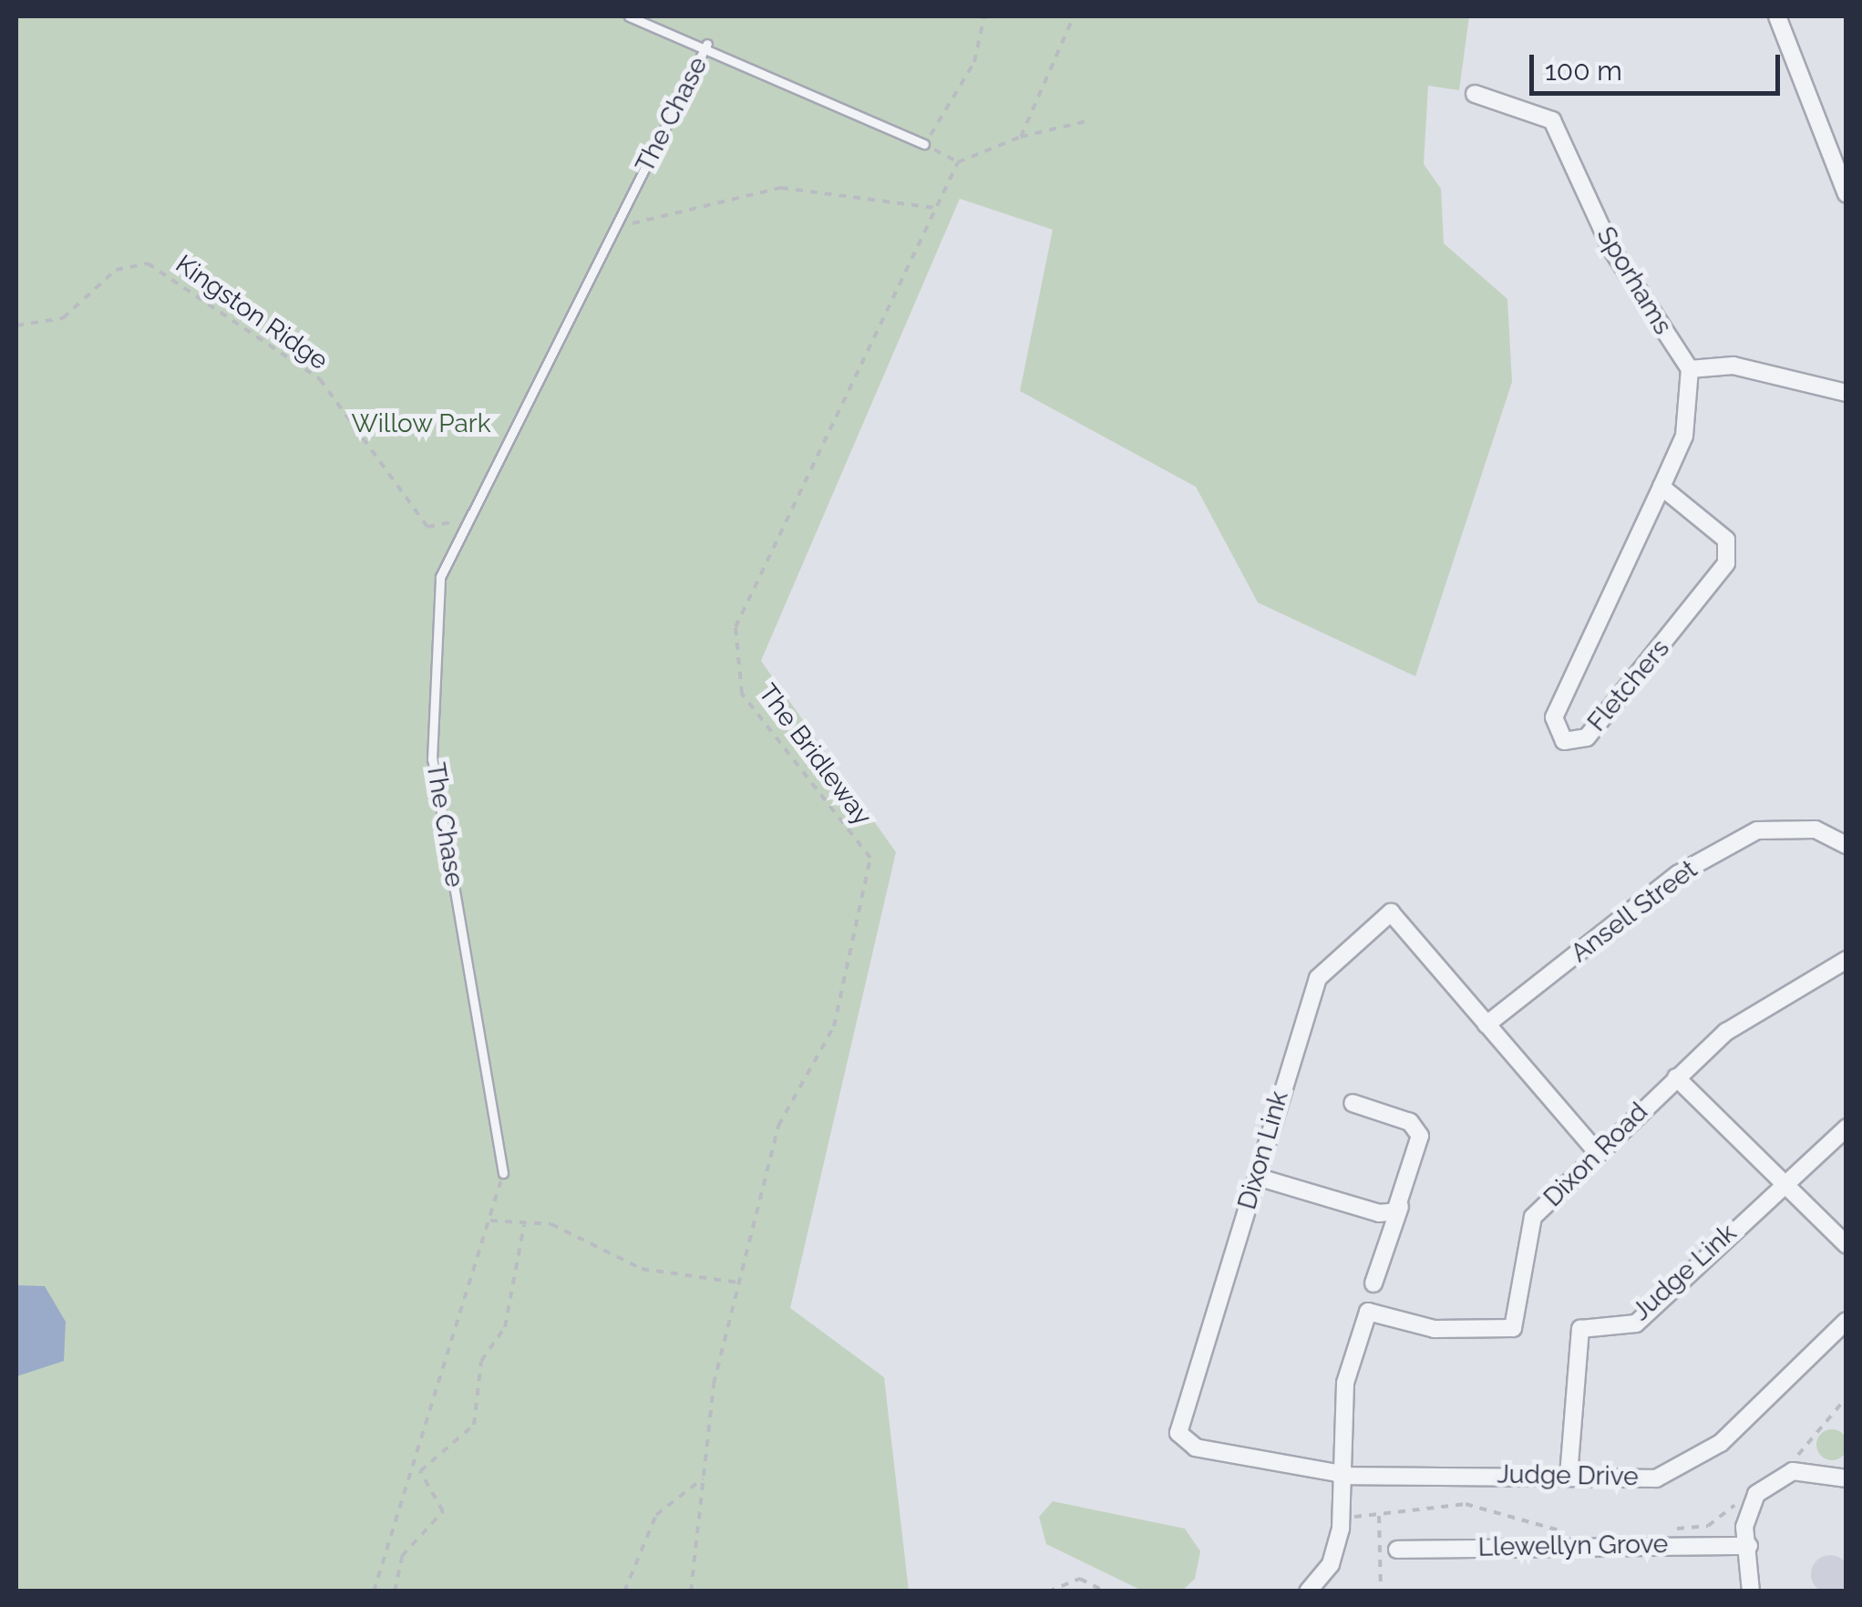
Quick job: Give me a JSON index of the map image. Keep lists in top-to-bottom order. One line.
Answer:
{"streets":{"street":["Sporhams","Fletchers","Ansell Street","Dixon Link","Dixon Road","Judge Link","Judge Drive","Llewellyn Grove"],"lane":["The Chase"],"path":["Kingston Ridge","The Bridleway"]},"crossings":[["The Chase","Kingston Ridge"],["Sporhams","Fletchers"],["Ansell Street","Dixon Link"],["Dixon Link","Dixon Road"],["Dixon Link","Judge Drive"],["Dixon Road","Judge Drive"],["Judge Link","Judge Drive"]],"parks":["Willow Park"],"scale_bar":"100 m"}
